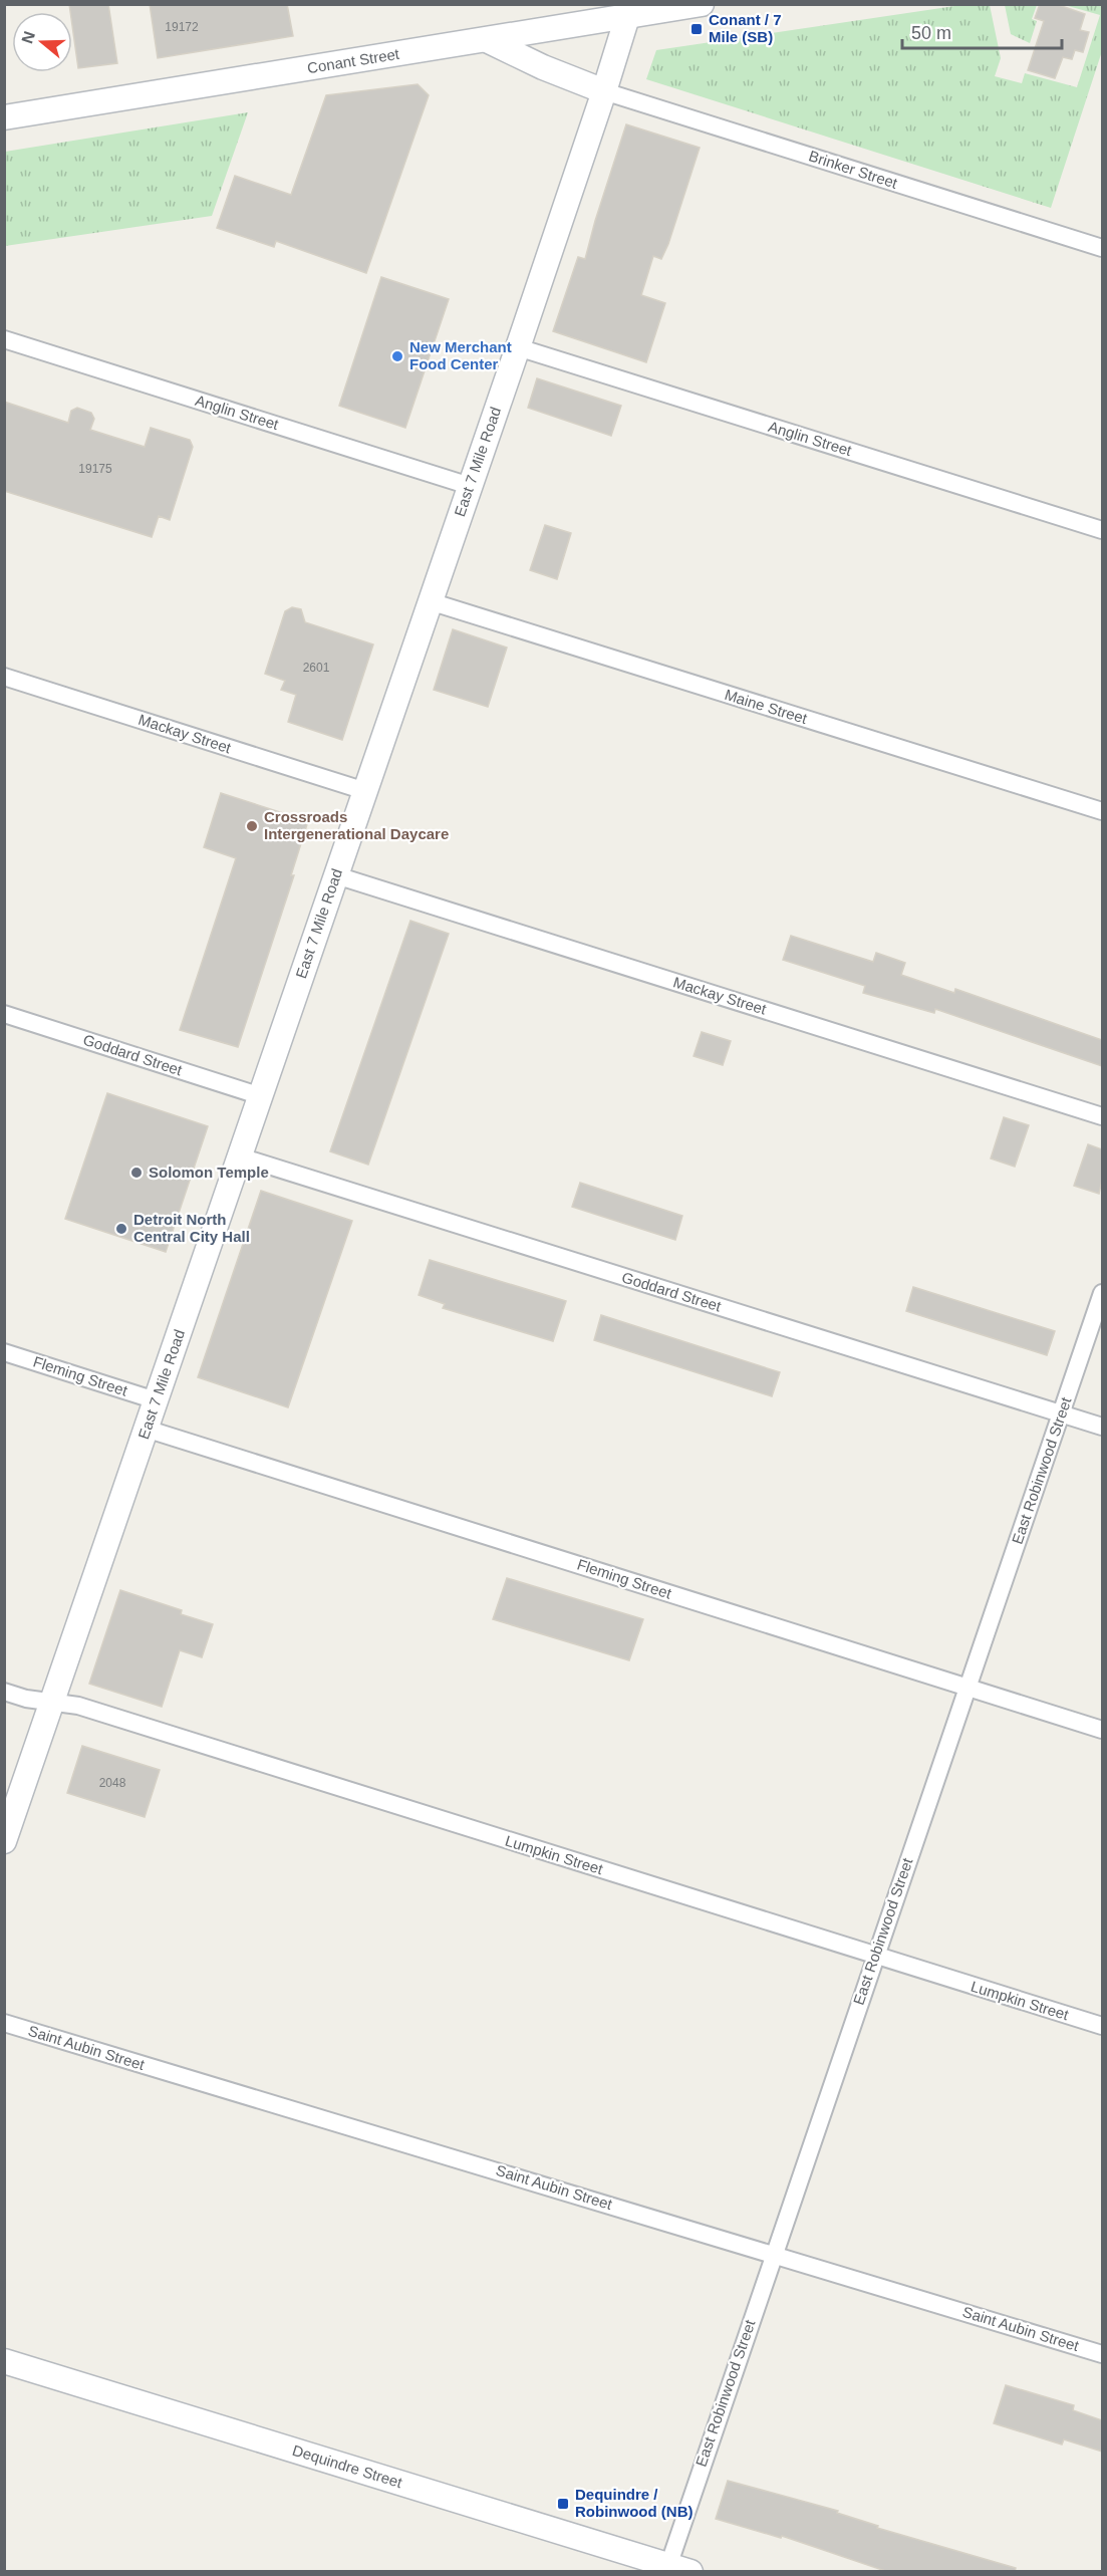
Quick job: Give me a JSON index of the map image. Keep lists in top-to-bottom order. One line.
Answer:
{"streets":{"street":["Conant Street","Brinker Street","Anglin Street","East 7 Mile Road","Maine Street","Mackay Street","Goddard Street","Fleming Street","East Robinwood Street","Lumpkin Street","Saint Aubin Street","Dequindre Street"]},"crossings":[["Conant Street","East 7 Mile Road"],["Brinker Street","East 7 Mile Road"],["Anglin Street","East 7 Mile Road"],["East 7 Mile Road","Maine Street"],["East 7 Mile Road","Mackay Street"],["East 7 Mile Road","Goddard Street"],["East 7 Mile Road","Fleming Street"],["East 7 Mile Road","Lumpkin Street"],["Goddard Street","East Robinwood Street"],["Fleming Street","East Robinwood Street"],["East Robinwood Street","Lumpkin Street"],["East Robinwood Street","Saint Aubin Street"],["East Robinwood Street","Dequindre Street"]],"places":{"transit":["Conant / 7 Mile (SB)","Dequindre / Robinwood (NB)"],"other":["New Merchant Food Center","Crossroads Intergenerational Daycare","Solomon Temple","Detroit North Central City Hall"]},"house_numbers":["19172","19175","2601","2048"],"scale_bar":"50 m","north":"left"}
